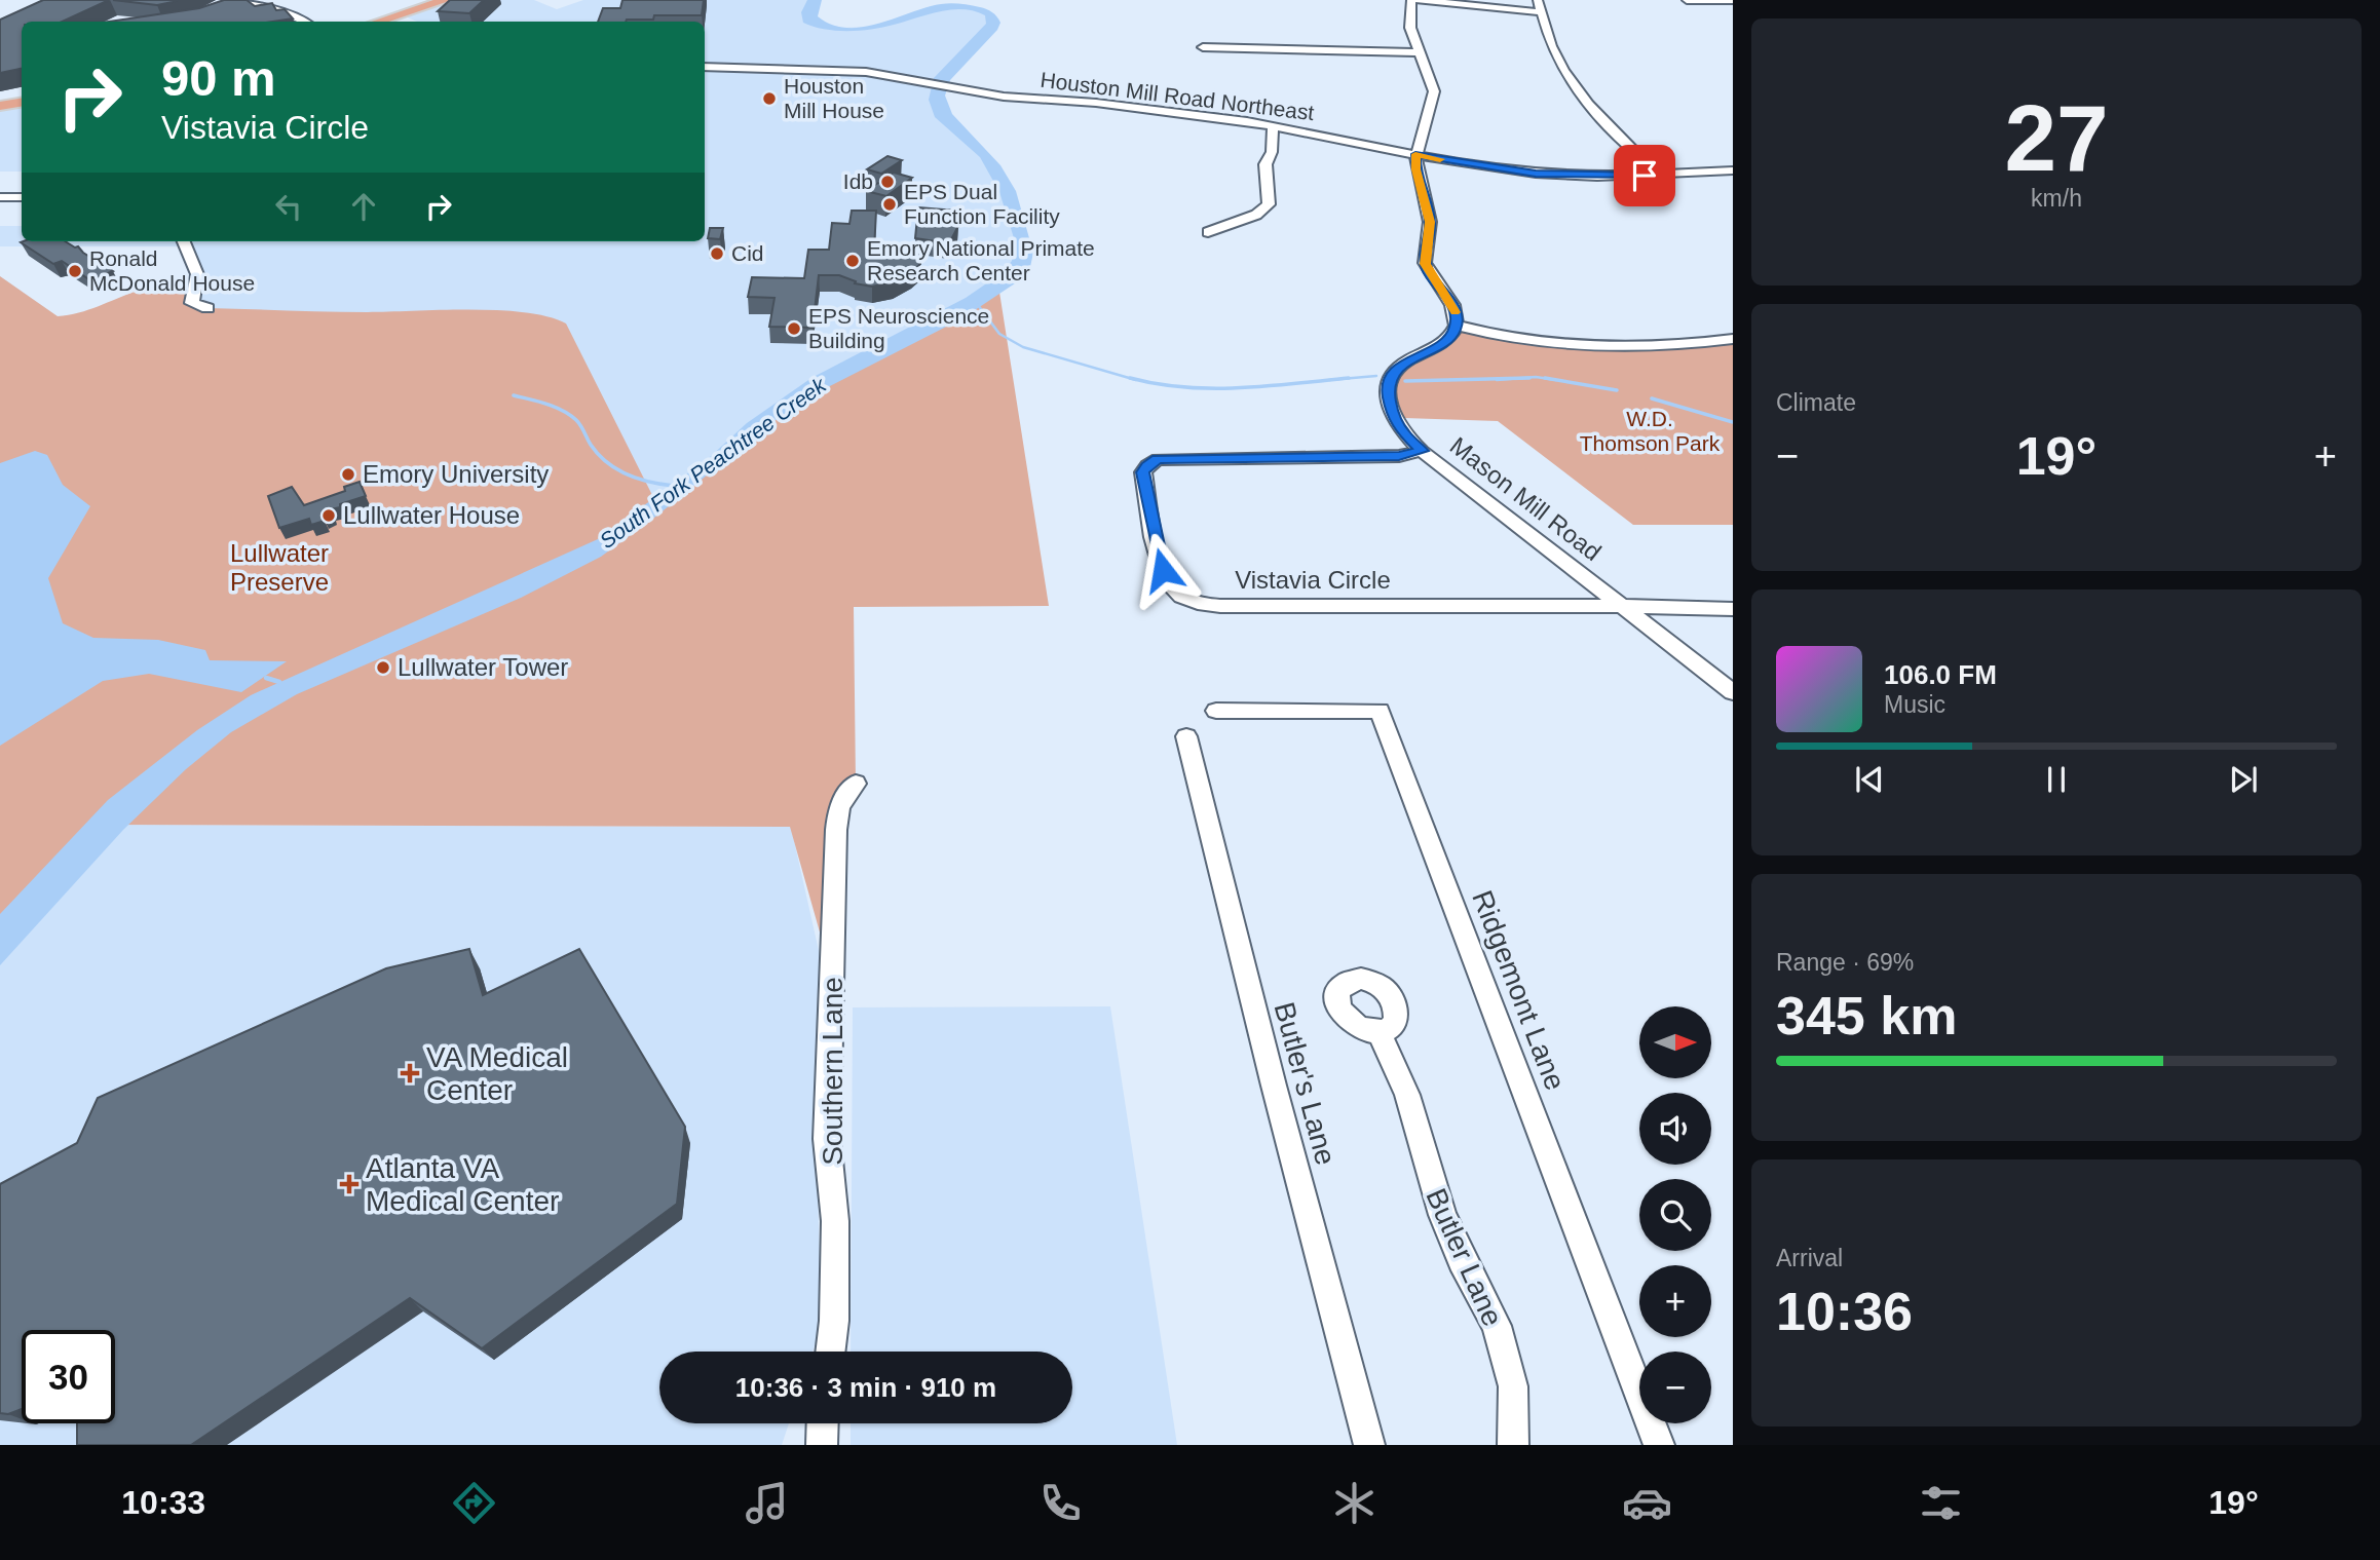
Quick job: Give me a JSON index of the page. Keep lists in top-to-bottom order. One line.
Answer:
{"streets":{"street":["Houston Mill Road Northeast","Mason Mill Road","Vistavia Circle","Ridgemont Lane","Southern Lane","Butler's Lane","Butler Lane"]},"crossings":[["Mason Mill Road","Vistavia Circle"]],"water":["South Fork Peachtree Creek"],"parks":["W.D. Thomson Park","Lullwater Preserve"],"places":{"other":["Houston Mill House","Idb","EPS Dual Function Facility","Cid","Emory National Primate Research Center","Ronald McDonald House","EPS Neuroscience Building","Emory University","Lullwater House","Lullwater Tower"],"health":["VA Medical Center","Atlanta VA Medical Center"]},"north":"right","page":{"tile":[["27","km/h"],"Climate",["Range · 69%","345 km"],["Arrival","10:36"]],"turn":["90 m","Vistavia Circle"],"heat":["−","19°","+"],"song":["106.0 FM","Music"],"map_buttons":["+","−"],"limit":"30","trip":"10:36 · 3 min · 910 m","tabs":["10:33","19°"]}}
